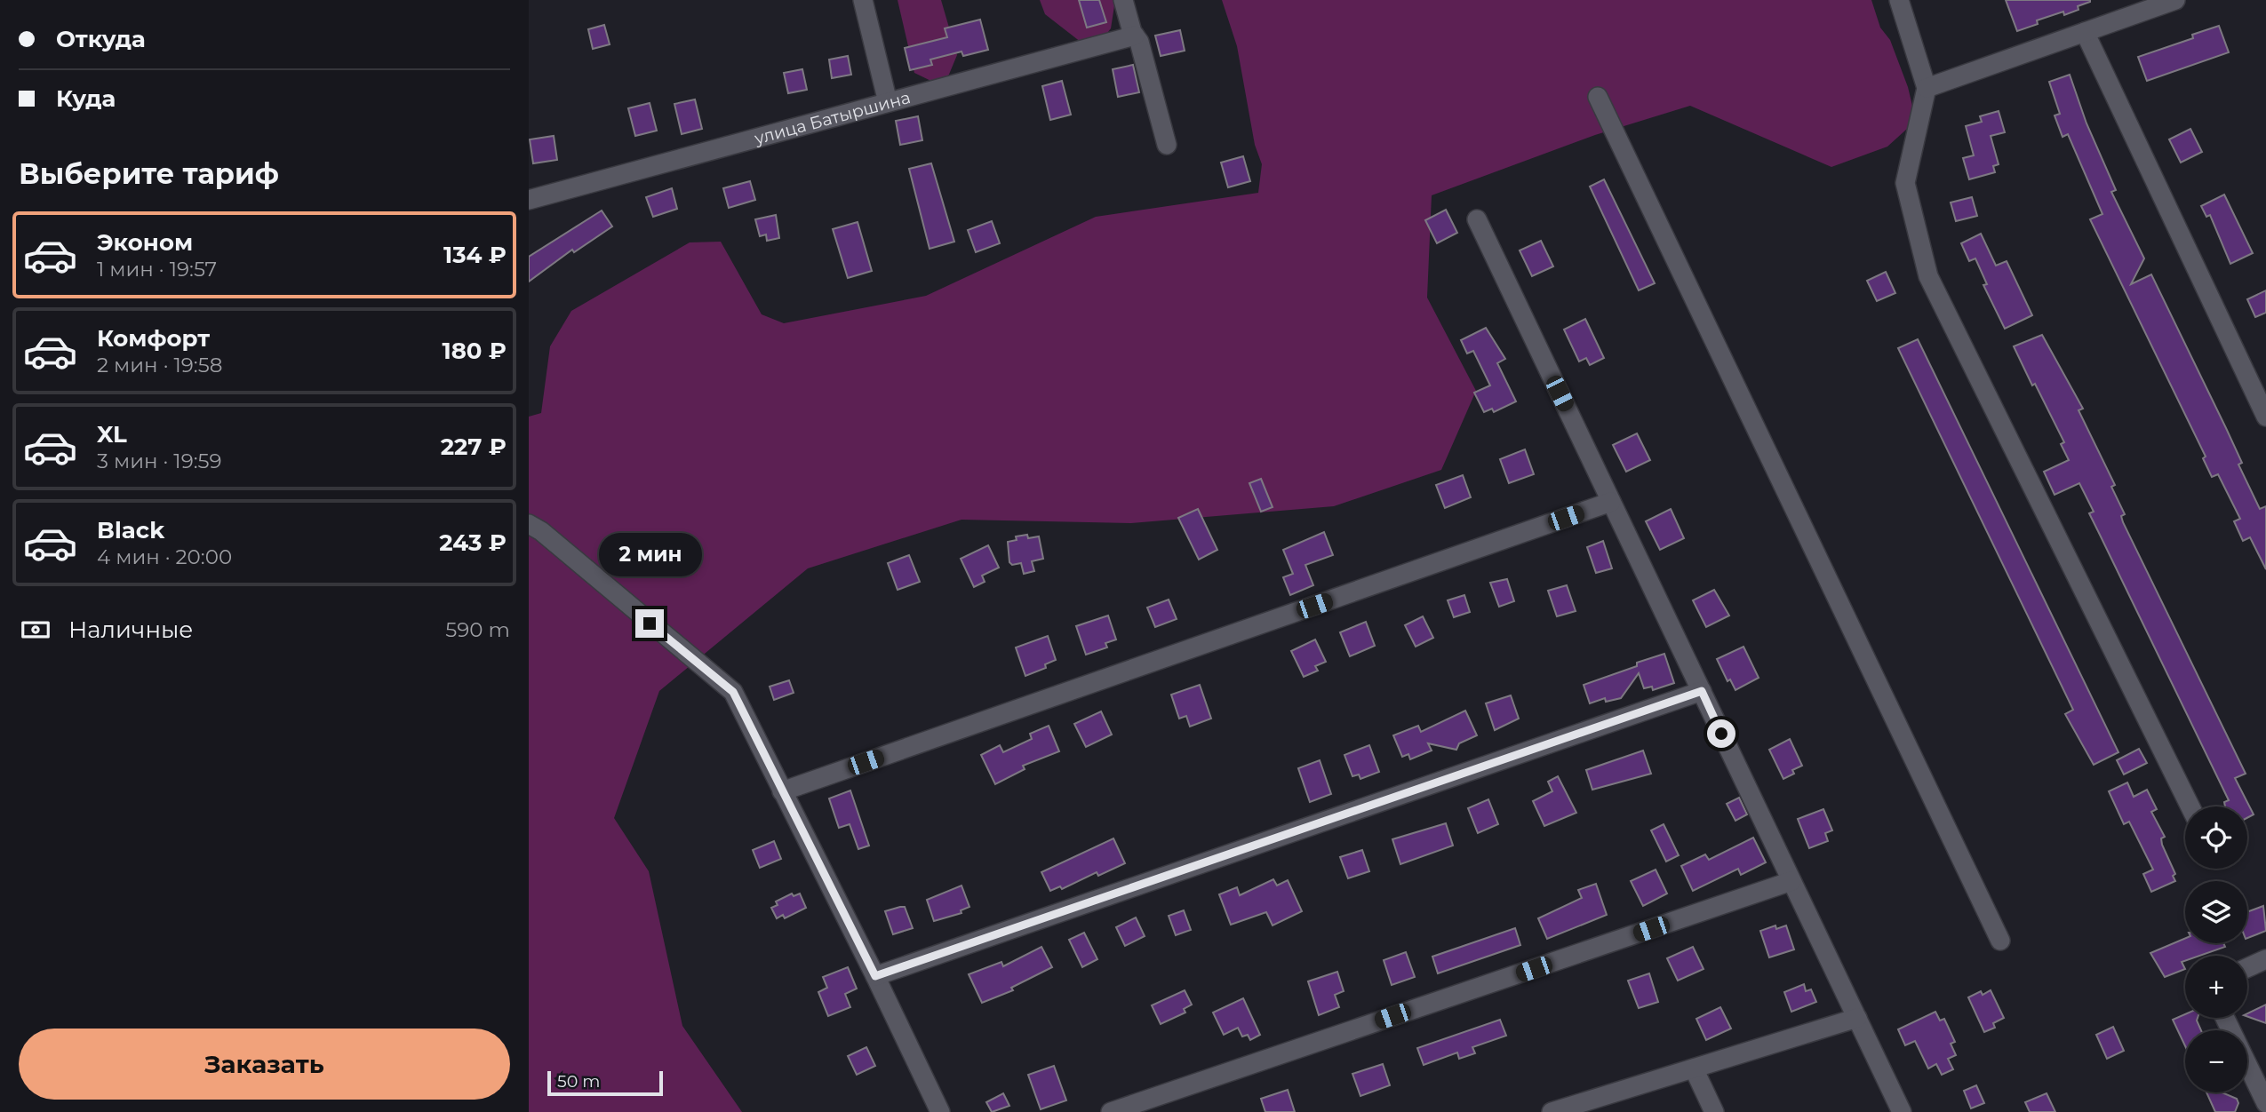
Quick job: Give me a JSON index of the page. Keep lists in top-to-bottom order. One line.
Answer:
{"streets":{"street":["улица Батыршина"]},"scale_bar":"50 m","page":{"banner":["Откуда","Куда"],"heading":"Выберите тариф","list":[{"name":"Эконом","note":"1 мин · 19:57","value":"134 ₽"},{"name":"Комфорт","note":"2 мин · 19:58","value":"180 ₽"},{"name":"XL","note":"3 мин · 19:59","value":"227 ₽"},{"name":"Black","note":"4 мин · 20:00","value":"243 ₽"}],"bubble":"2 мин","pay":["Наличные","590 m"],"map_buttons":["+","−"],"buttons":"Заказать","scale":"50 m"}}
